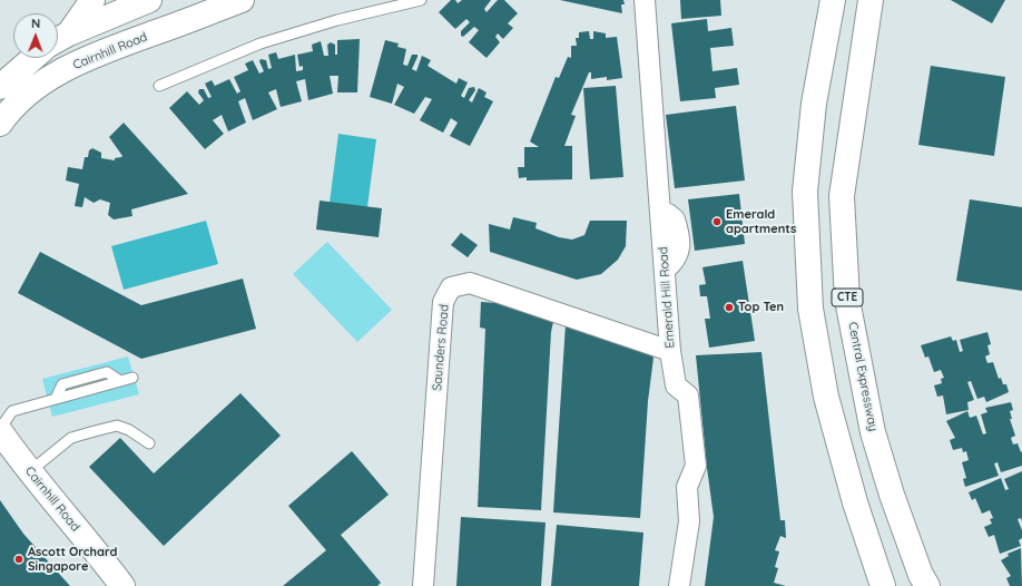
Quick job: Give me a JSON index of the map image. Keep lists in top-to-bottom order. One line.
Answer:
{"streets":{"main road":["Cairnhill Road","CTE","Central Expressway"],"street":["Emerald Hill Road","Saunders Road"]},"crossings":[["Emerald Hill Road","Saunders Road"]],"places":["Emerald apartments","Top Ten","Ascott Orchard Singapore"],"north":"top"}
